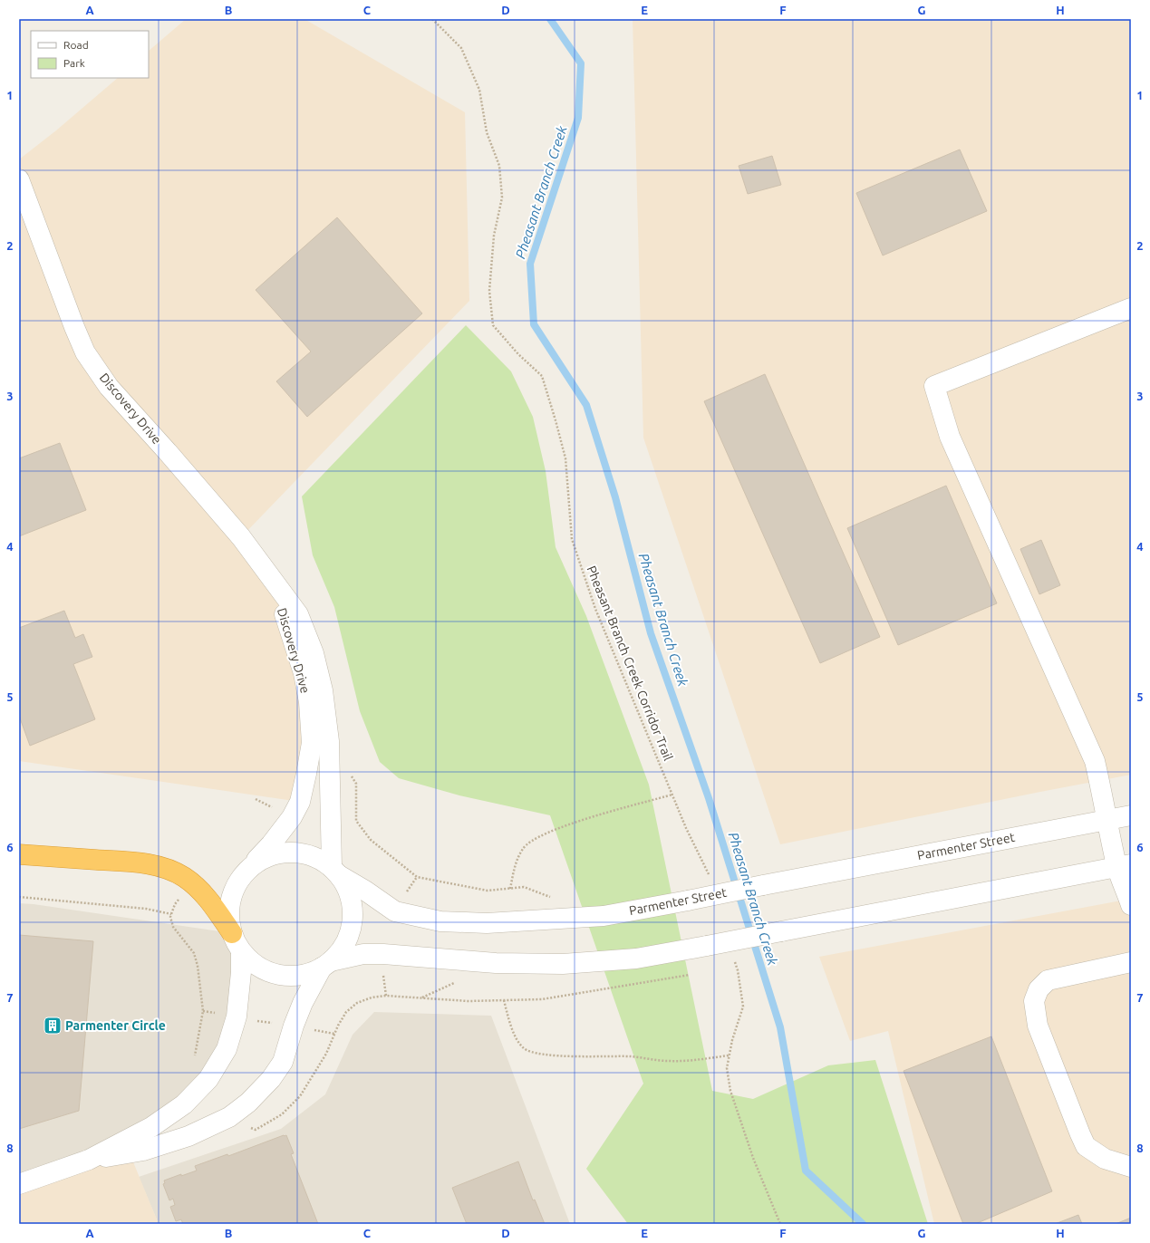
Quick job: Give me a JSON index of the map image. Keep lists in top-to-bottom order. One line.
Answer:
{"streets":{"street":["Discovery Drive","Parmenter Street"],"path":["Pheasant Branch Creek Corridor Trail"]},"crossings":[["Discovery Drive","Parmenter Street"]],"water":["Pheasant Branch Creek"],"places":{"building":["Parmenter Circle"]},"legend":["Road","Park"],"grid":{"columns":["A","B","C","D","E","F","G","H"],"rows":["1","2","3","4","5","6","7","8"]}}
